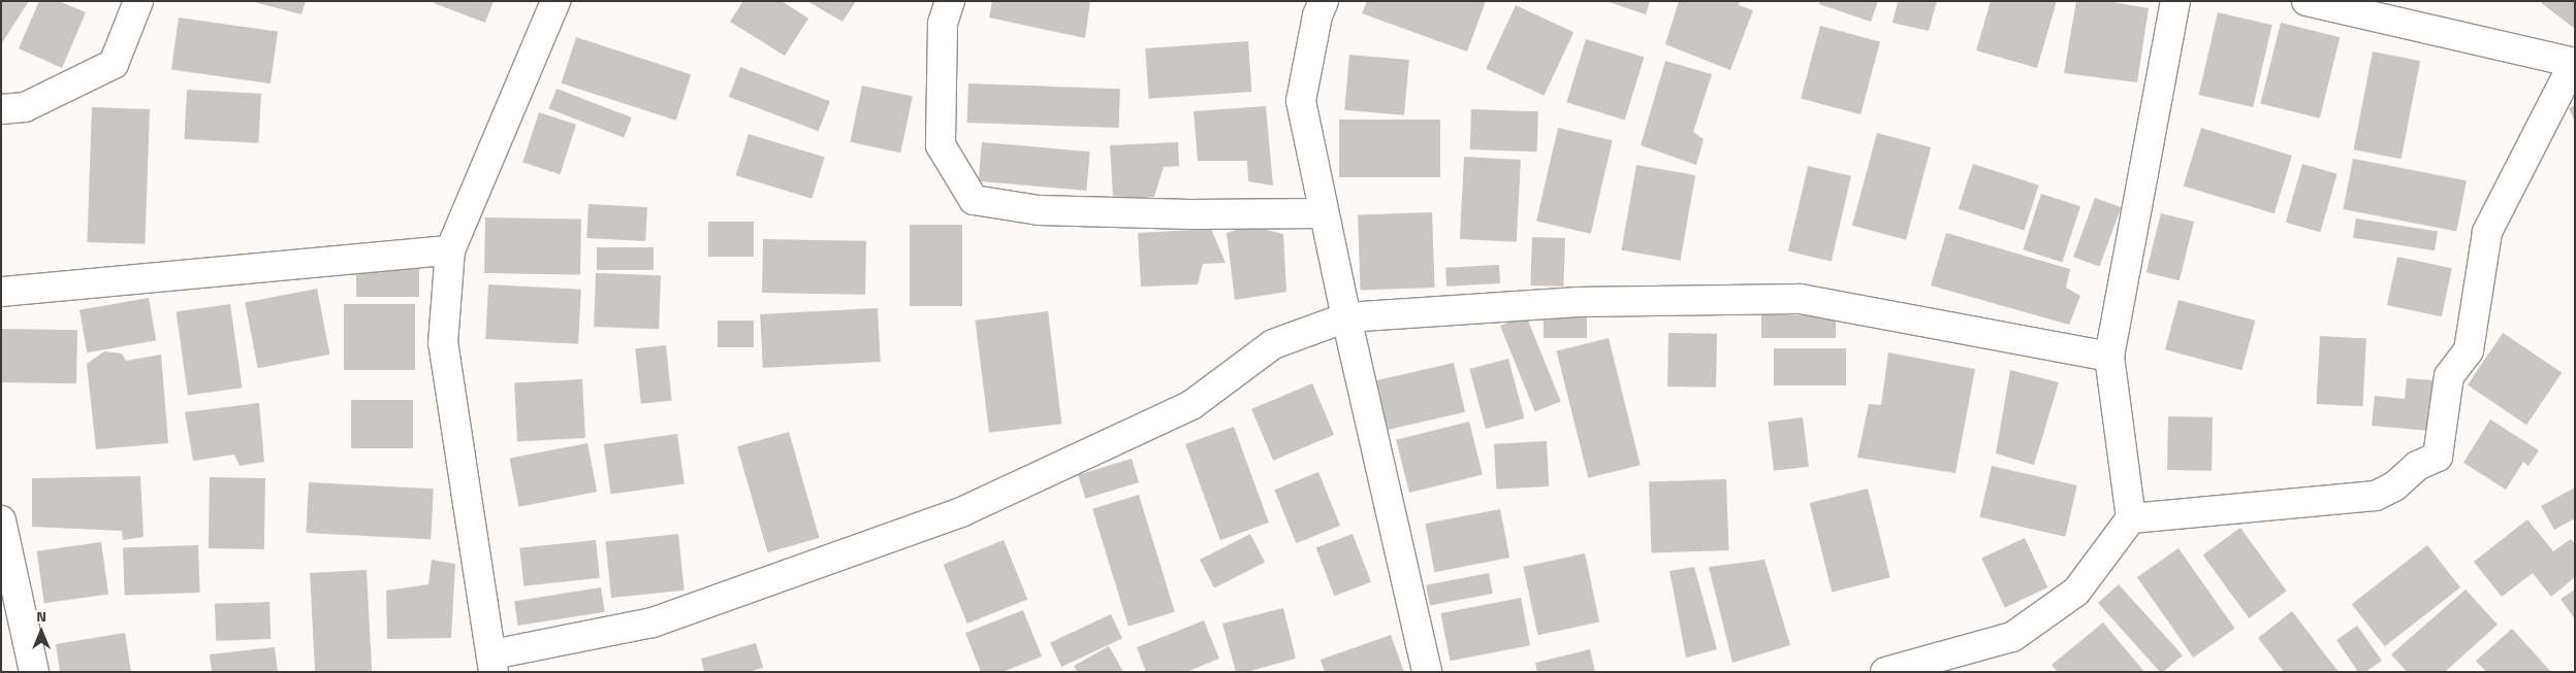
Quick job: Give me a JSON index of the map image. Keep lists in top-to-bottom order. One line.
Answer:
{"north":"top"}
